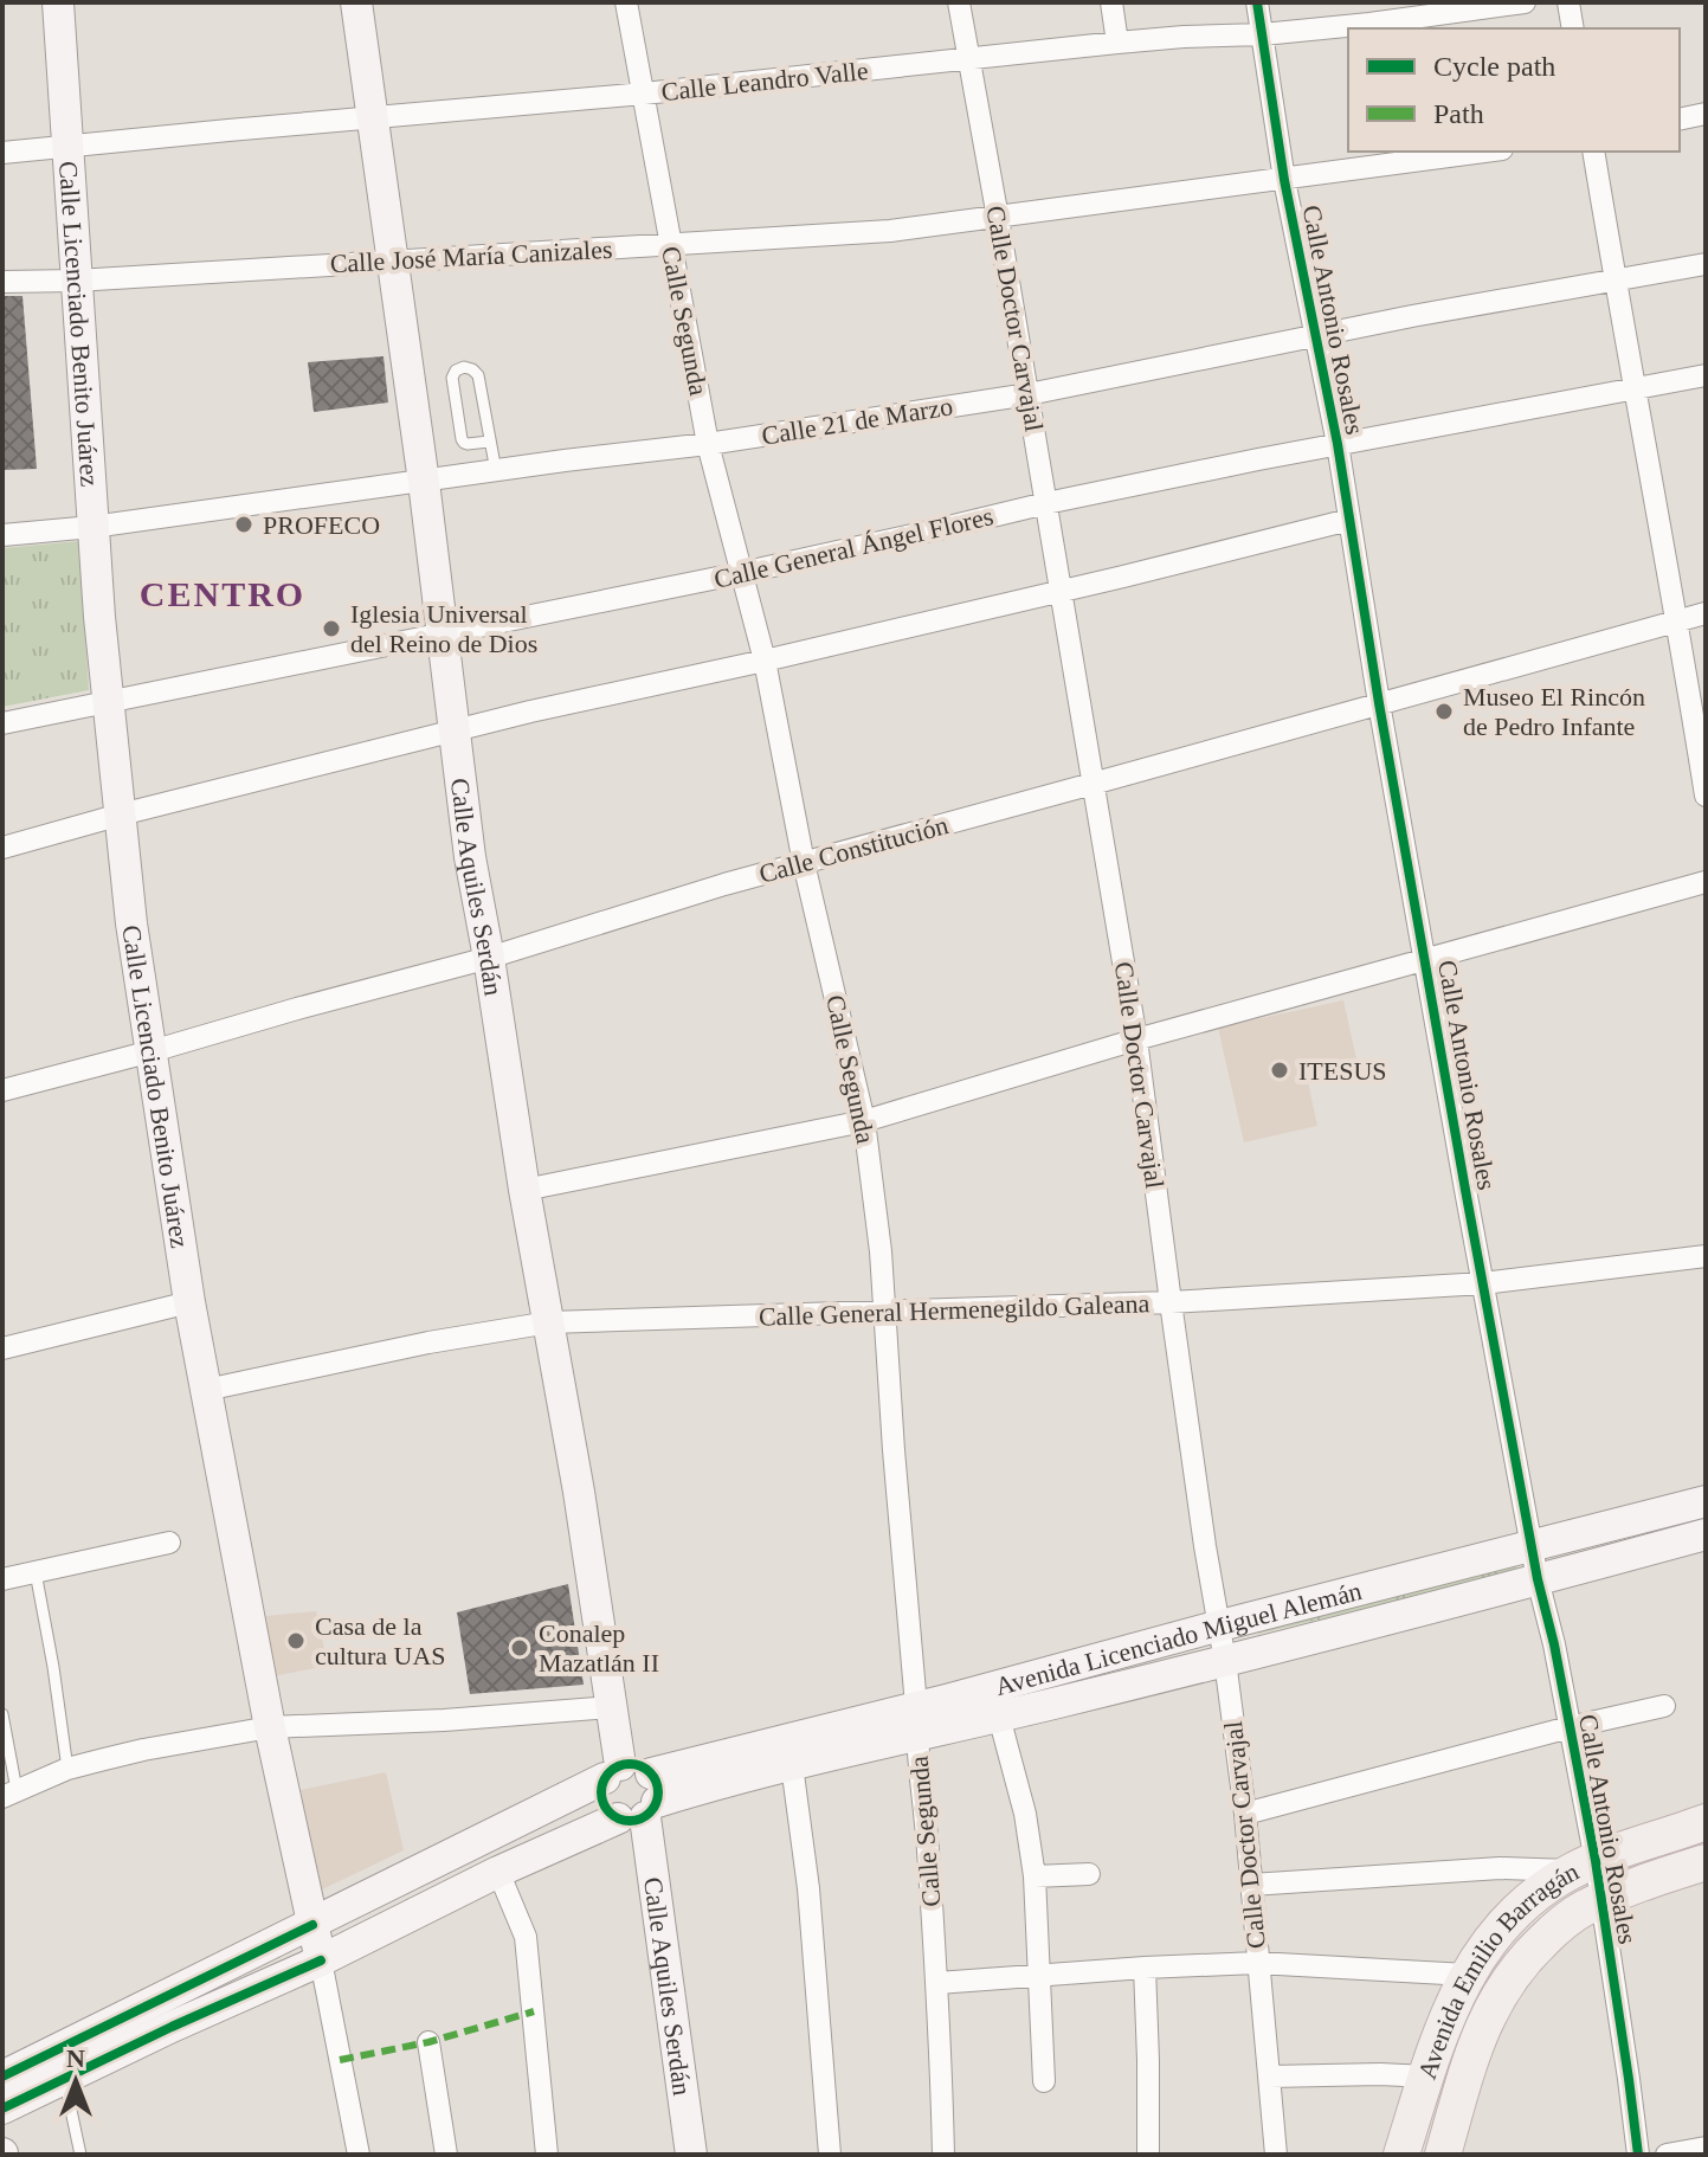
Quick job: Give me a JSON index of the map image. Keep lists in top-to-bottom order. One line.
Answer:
{"streets":{"main road":["Avenida Emilio Barragán"],"street":["Calle Leandro Valle","Calle José María Canizales","Calle Doctor Carvajal","Calle Antonio Rosales","Calle Segunda","Calle Licenciado Benito Juárez","Calle 21 de Marzo","Calle General Ángel Flores","Calle Constitución","Calle Aquiles Serdán","Calle General Hermenegildo Galeana","Avenida Licenciado Miguel Alemán"]},"crossings":[["Calle Leandro Valle","Calle Doctor Carvajal"],["Calle Leandro Valle","Calle Antonio Rosales"],["Calle Leandro Valle","Calle Segunda"],["Calle Leandro Valle","Calle Licenciado Benito Juárez"],["Calle Leandro Valle","Calle Aquiles Serdán"],["Calle José María Canizales","Calle Doctor Carvajal"],["Calle José María Canizales","Calle Antonio Rosales"],["Calle José María Canizales","Calle Segunda"],["Calle José María Canizales","Calle Licenciado Benito Juárez"],["Calle José María Canizales","Calle Aquiles Serdán"],["Calle Doctor Carvajal","Calle 21 de Marzo"],["Calle Doctor Carvajal","Calle General Ángel Flores"],["Calle Doctor Carvajal","Calle Constitución"],["Calle Doctor Carvajal","Calle General Hermenegildo Galeana"],["Calle Doctor Carvajal","Avenida Licenciado Miguel Alemán"],["Calle Antonio Rosales","Calle 21 de Marzo"],["Calle Antonio Rosales","Calle General Ángel Flores"],["Calle Antonio Rosales","Calle Constitución"],["Calle Antonio Rosales","Calle General Hermenegildo Galeana"],["Calle Antonio Rosales","Avenida Licenciado Miguel Alemán"],["Calle Antonio Rosales","Avenida Emilio Barragán"],["Calle Segunda","Calle 21 de Marzo"],["Calle Segunda","Calle General Ángel Flores"],["Calle Segunda","Calle Constitución"],["Calle Segunda","Calle General Hermenegildo Galeana"],["Calle Segunda","Avenida Licenciado Miguel Alemán"],["Calle Licenciado Benito Juárez","Calle 21 de Marzo"],["Calle Licenciado Benito Juárez","Calle General Ángel Flores"],["Calle Licenciado Benito Juárez","Calle Constitución"],["Calle Licenciado Benito Juárez","Calle General Hermenegildo Galeana"],["Calle Licenciado Benito Juárez","Avenida Licenciado Miguel Alemán"],["Calle 21 de Marzo","Calle Aquiles Serdán"],["Calle General Ángel Flores","Calle Aquiles Serdán"],["Calle Constitución","Calle Aquiles Serdán"],["Calle Aquiles Serdán","Calle General Hermenegildo Galeana"],["Calle Aquiles Serdán","Avenida Licenciado Miguel Alemán"]],"districts":["CENTRO"],"places":["PROFECO","Iglesia Universal del Reino de Dios","Museo El Rincón de Pedro Infante","ITESUS","Casa de la cultura UAS","Conalep Mazatlán II"],"legend":["Cycle path","Path"],"north":"top"}
